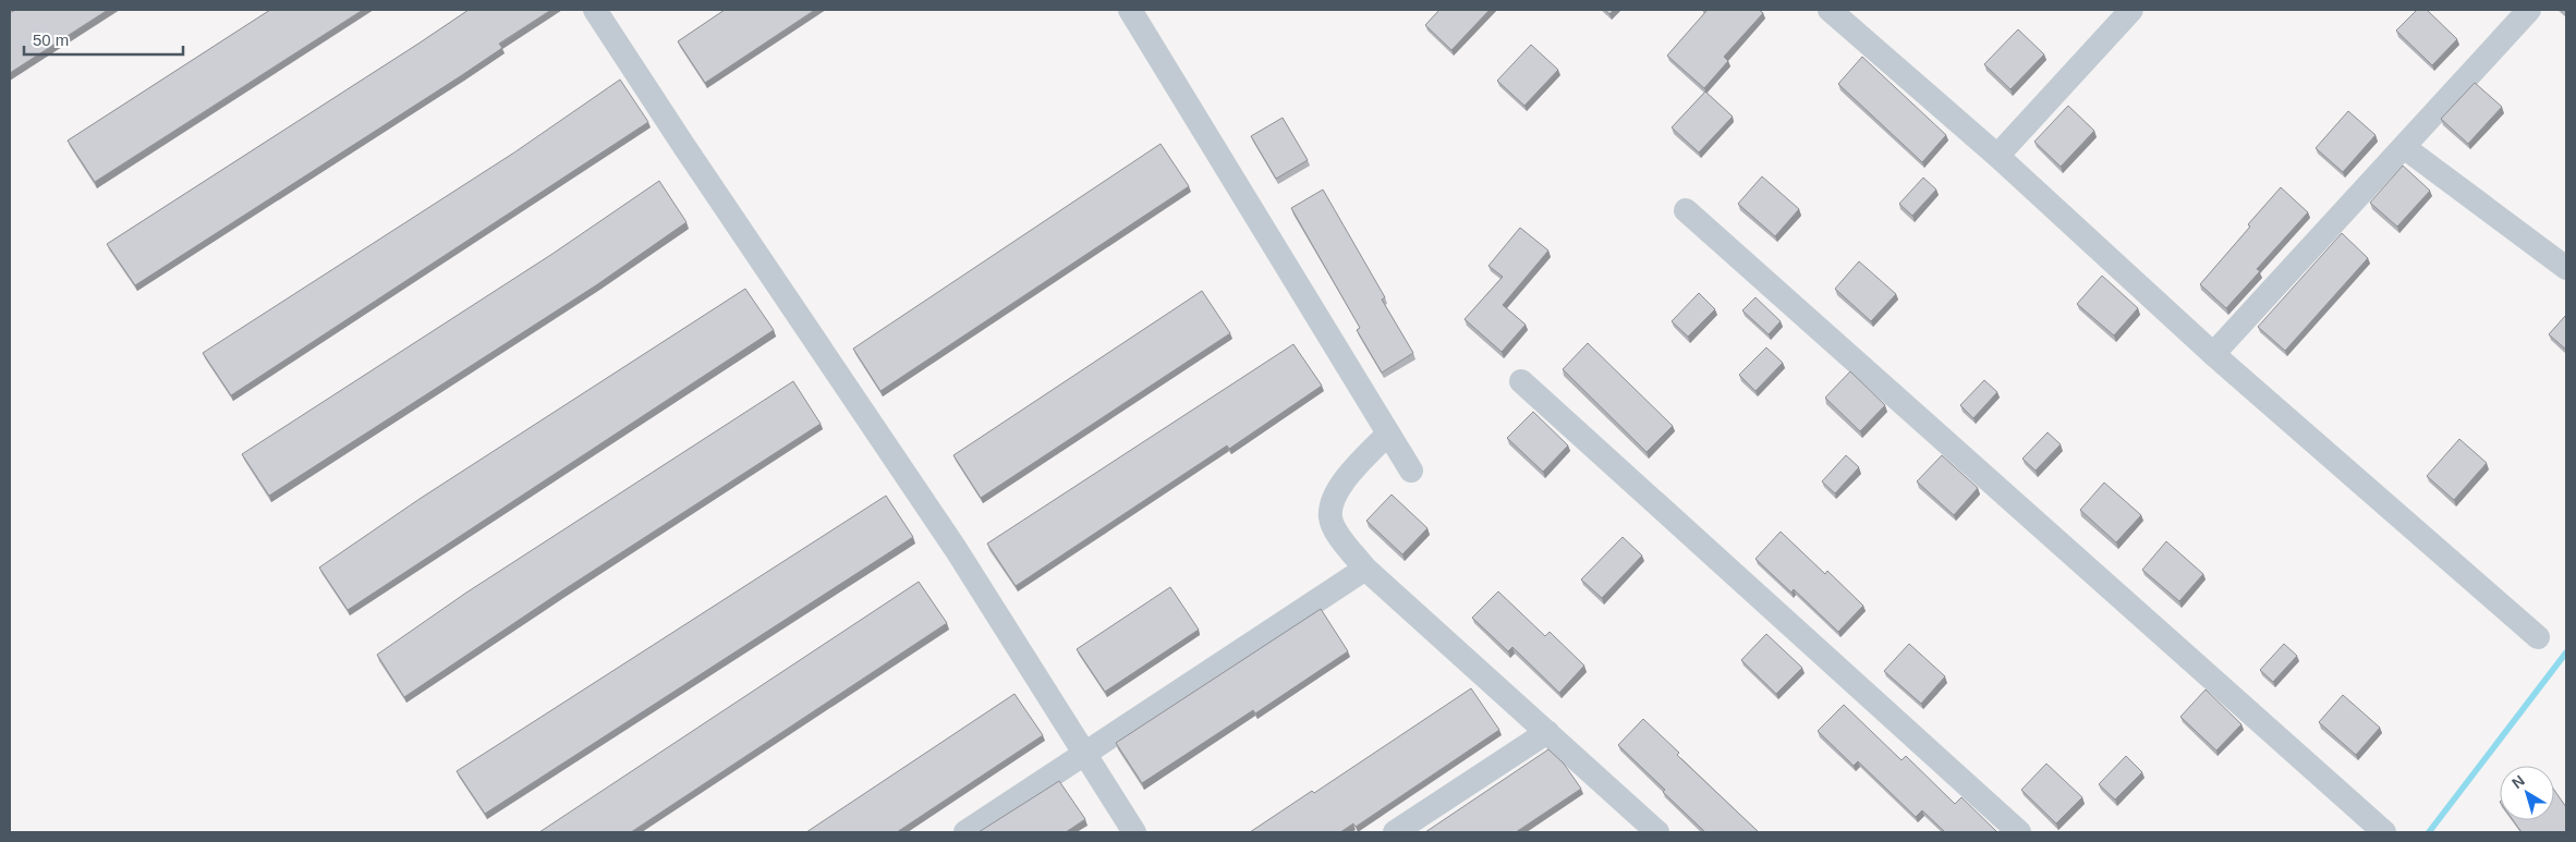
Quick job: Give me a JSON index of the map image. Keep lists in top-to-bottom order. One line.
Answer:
{"scale_bar":"50 m","north":"top left"}
